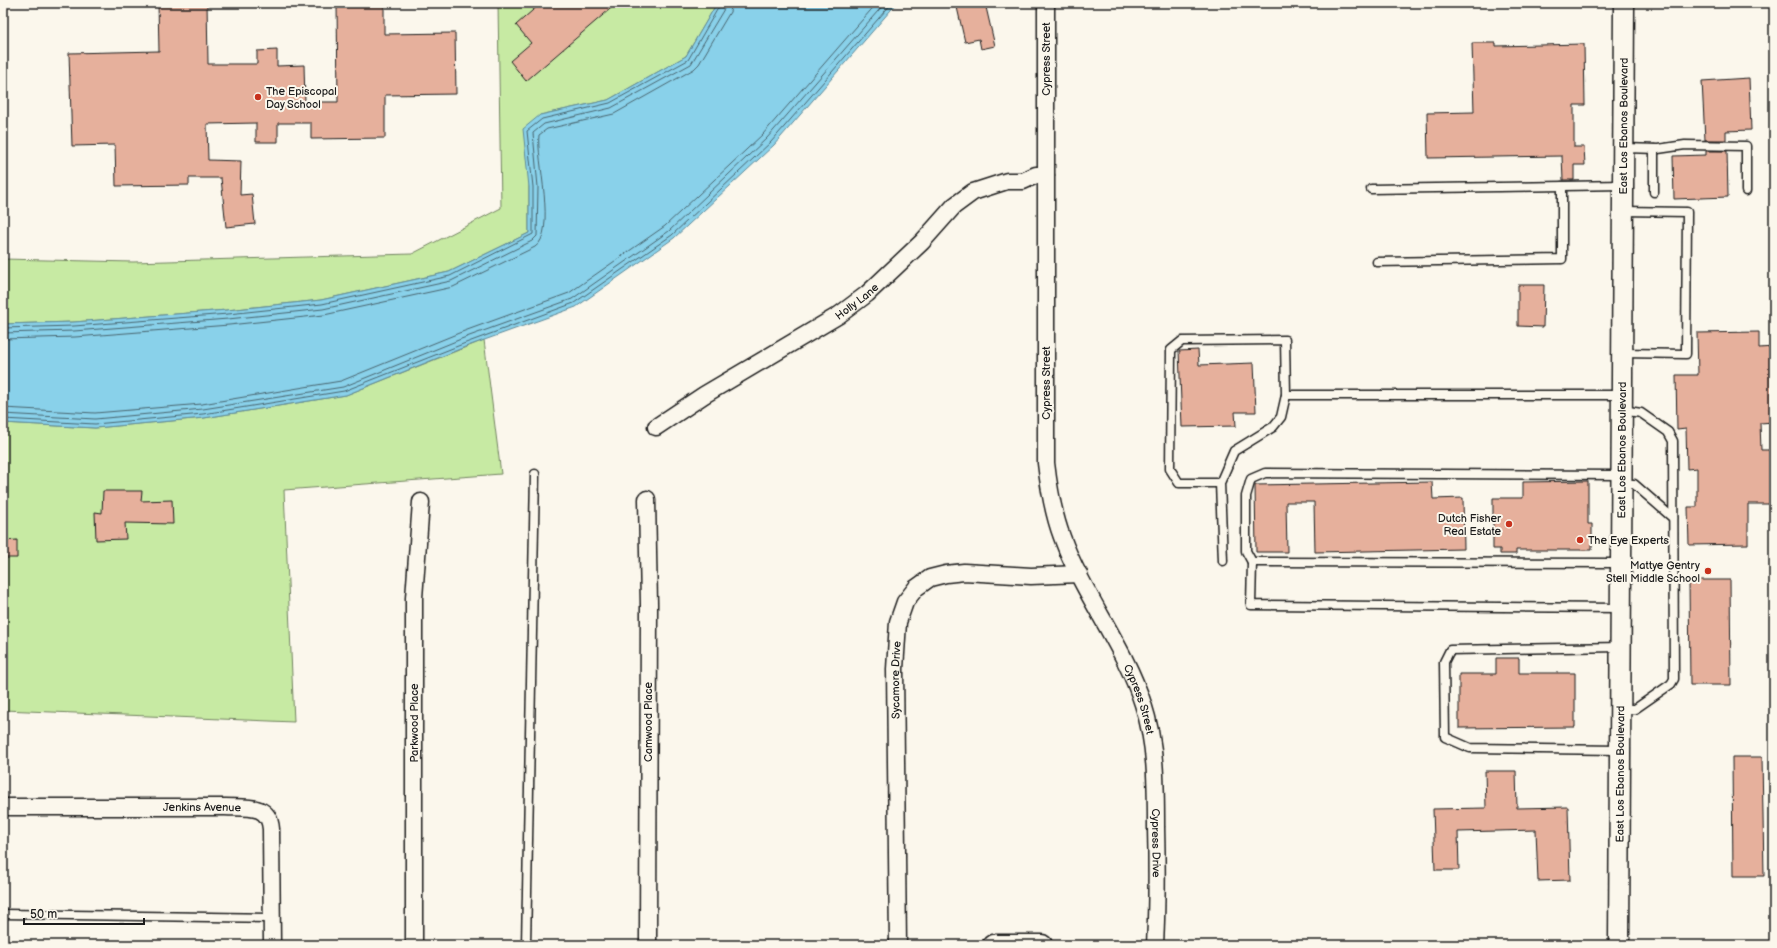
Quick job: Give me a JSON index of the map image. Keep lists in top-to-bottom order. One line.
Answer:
{"streets":{"street":["Cypress Street","East Los Ebanos Boulevard","Holly Lane","Sycamore Drive","Camwood Place","Parkwood Place","Jenkins Avenue","Cypress Drive"]},"crossings":[["Cypress Street","Holly Lane"],["Cypress Street","Sycamore Drive"],["Cypress Street","Cypress Drive"]],"places":["The Episcopal Day School","Dutch Fisher Real Estate","The Eye Experts","Mattye Gentry Stell Middle School"],"scale_bar":"50 m"}
